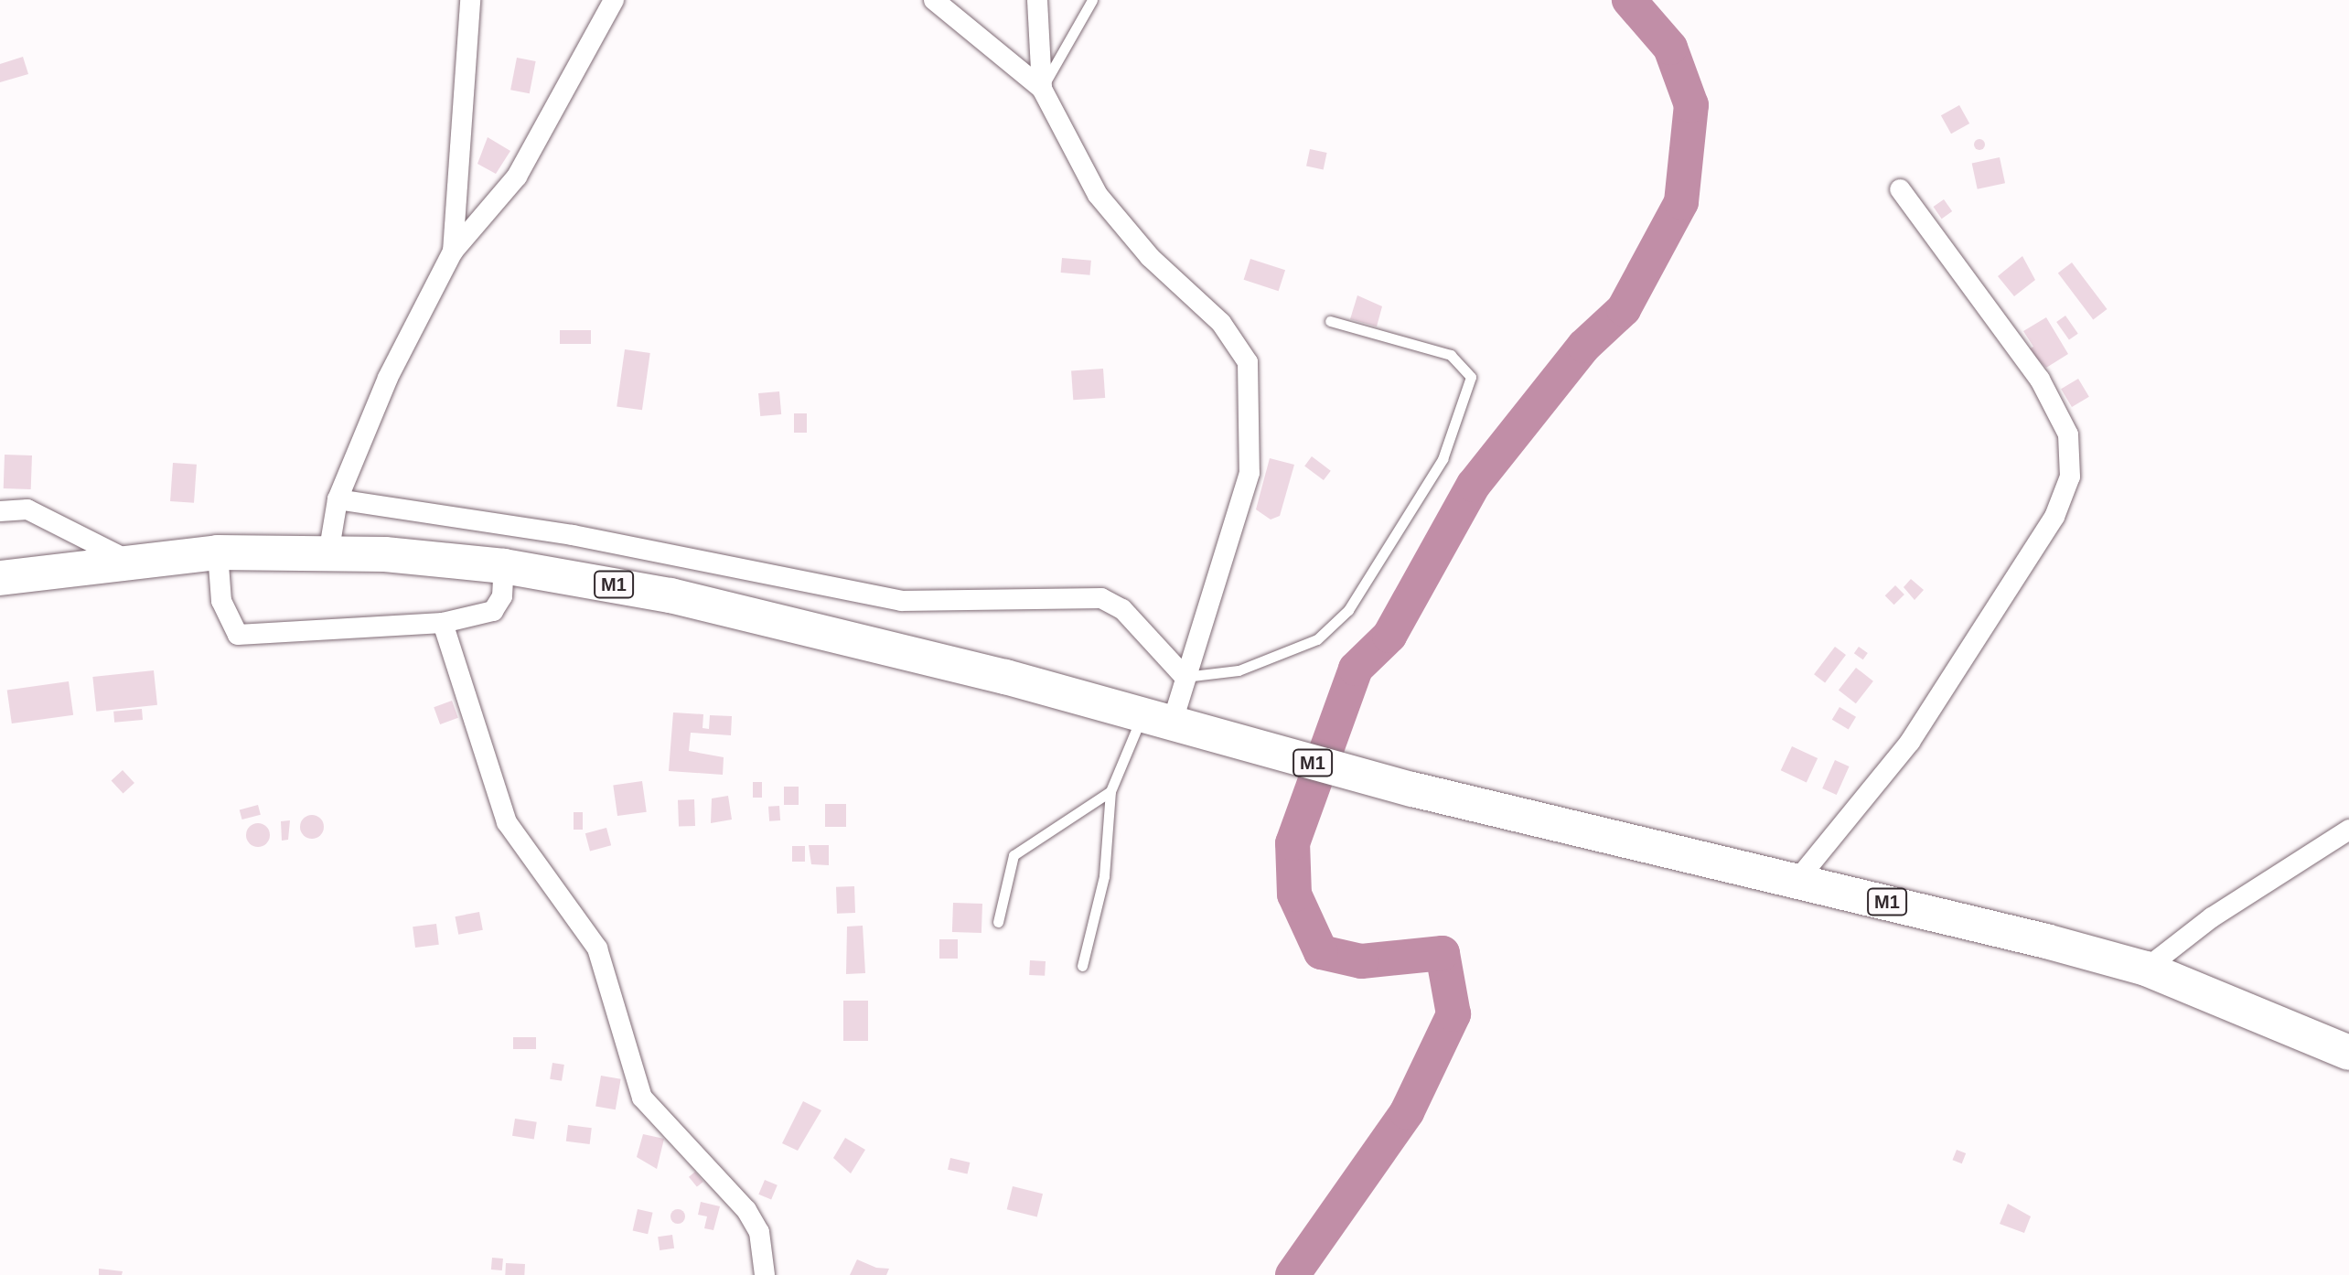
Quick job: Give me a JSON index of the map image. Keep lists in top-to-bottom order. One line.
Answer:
{"streets":{"highway":["M1"]}}
